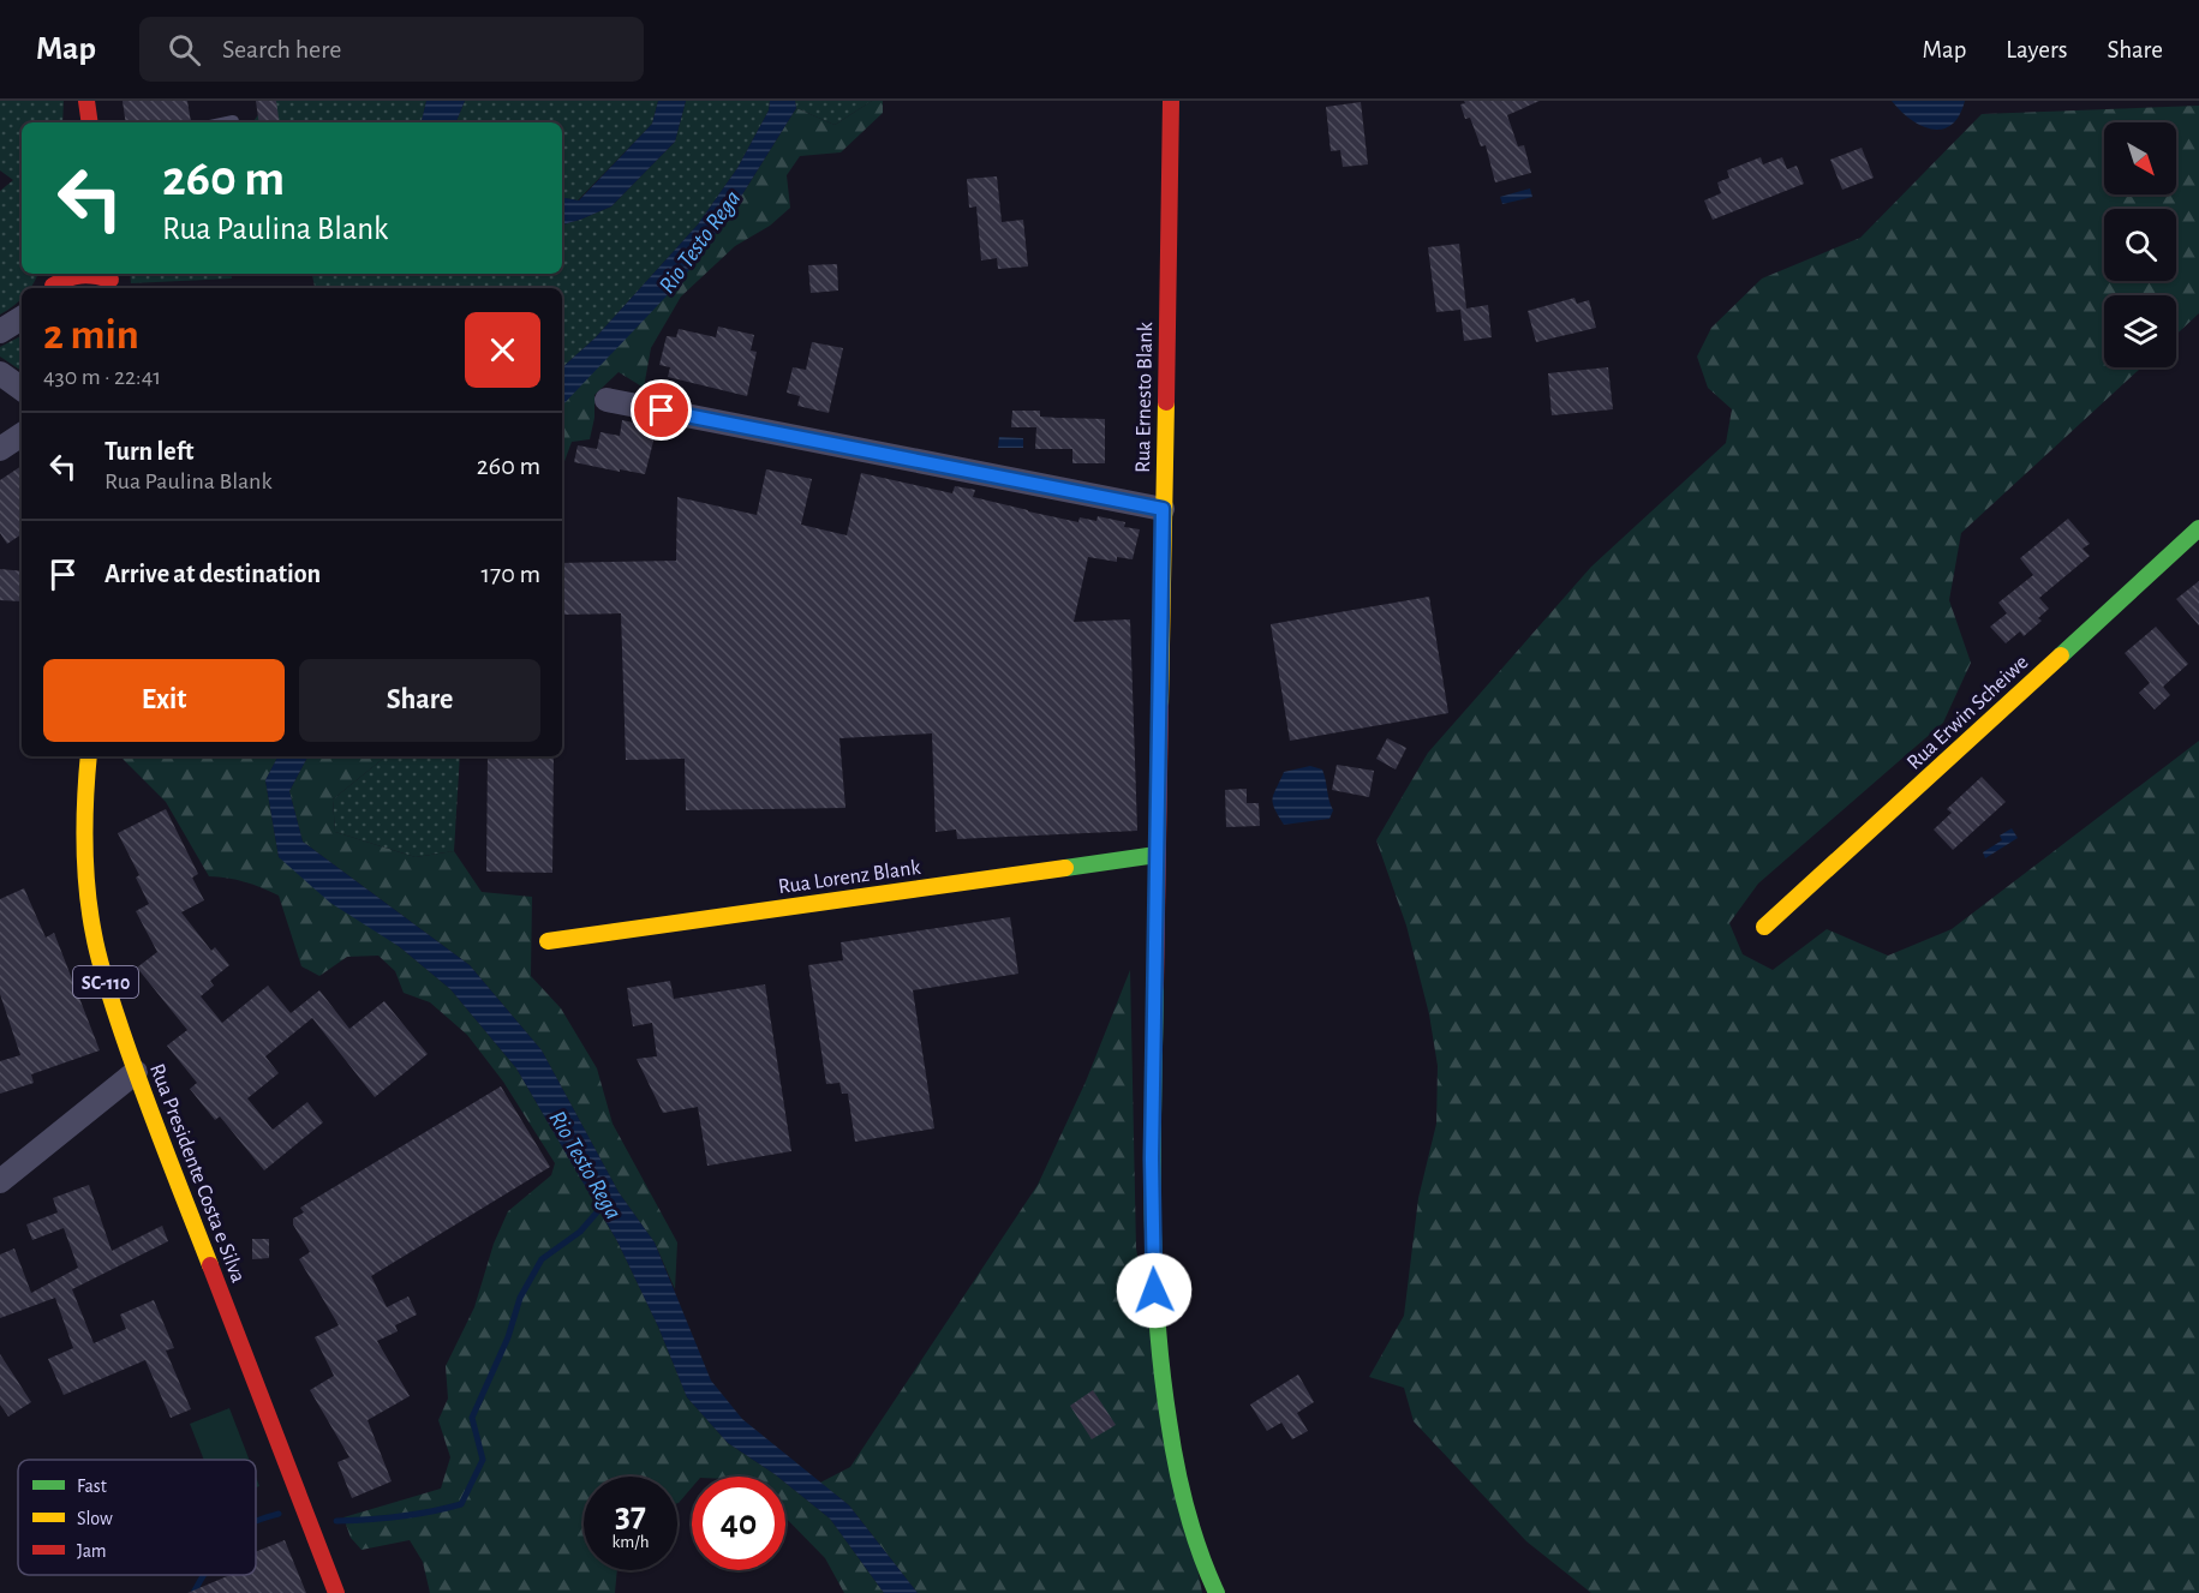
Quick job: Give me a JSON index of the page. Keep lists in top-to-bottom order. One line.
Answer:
{"streets":{"street":["Rua Ernesto Blank","Rua Erwin Scheiwe","Rua Lorenz Blank","SC-110","Rua Presidente Costa e Silva"]},"crossings":[["Rua Ernesto Blank","Rua Lorenz Blank"]],"water":["Rio Testo Rega"],"legend":["Fast","Slow","Jam"],"north":"bottom right","page":{"header":"Map","search":"Search here","nav":["Map","Layers","Share"],"turn":["260 m","Rua Paulina Blank"],"heading":["2 min","430 m · 22:41"],"list":[{"name":"Turn left","note":"Rua Paulina Blank","value":"260 m"},{"name":"Arrive at destination","value":"170 m"}],"buttons":["Exit","Share"],"speed":"37 km/h","limit":"40"}}
